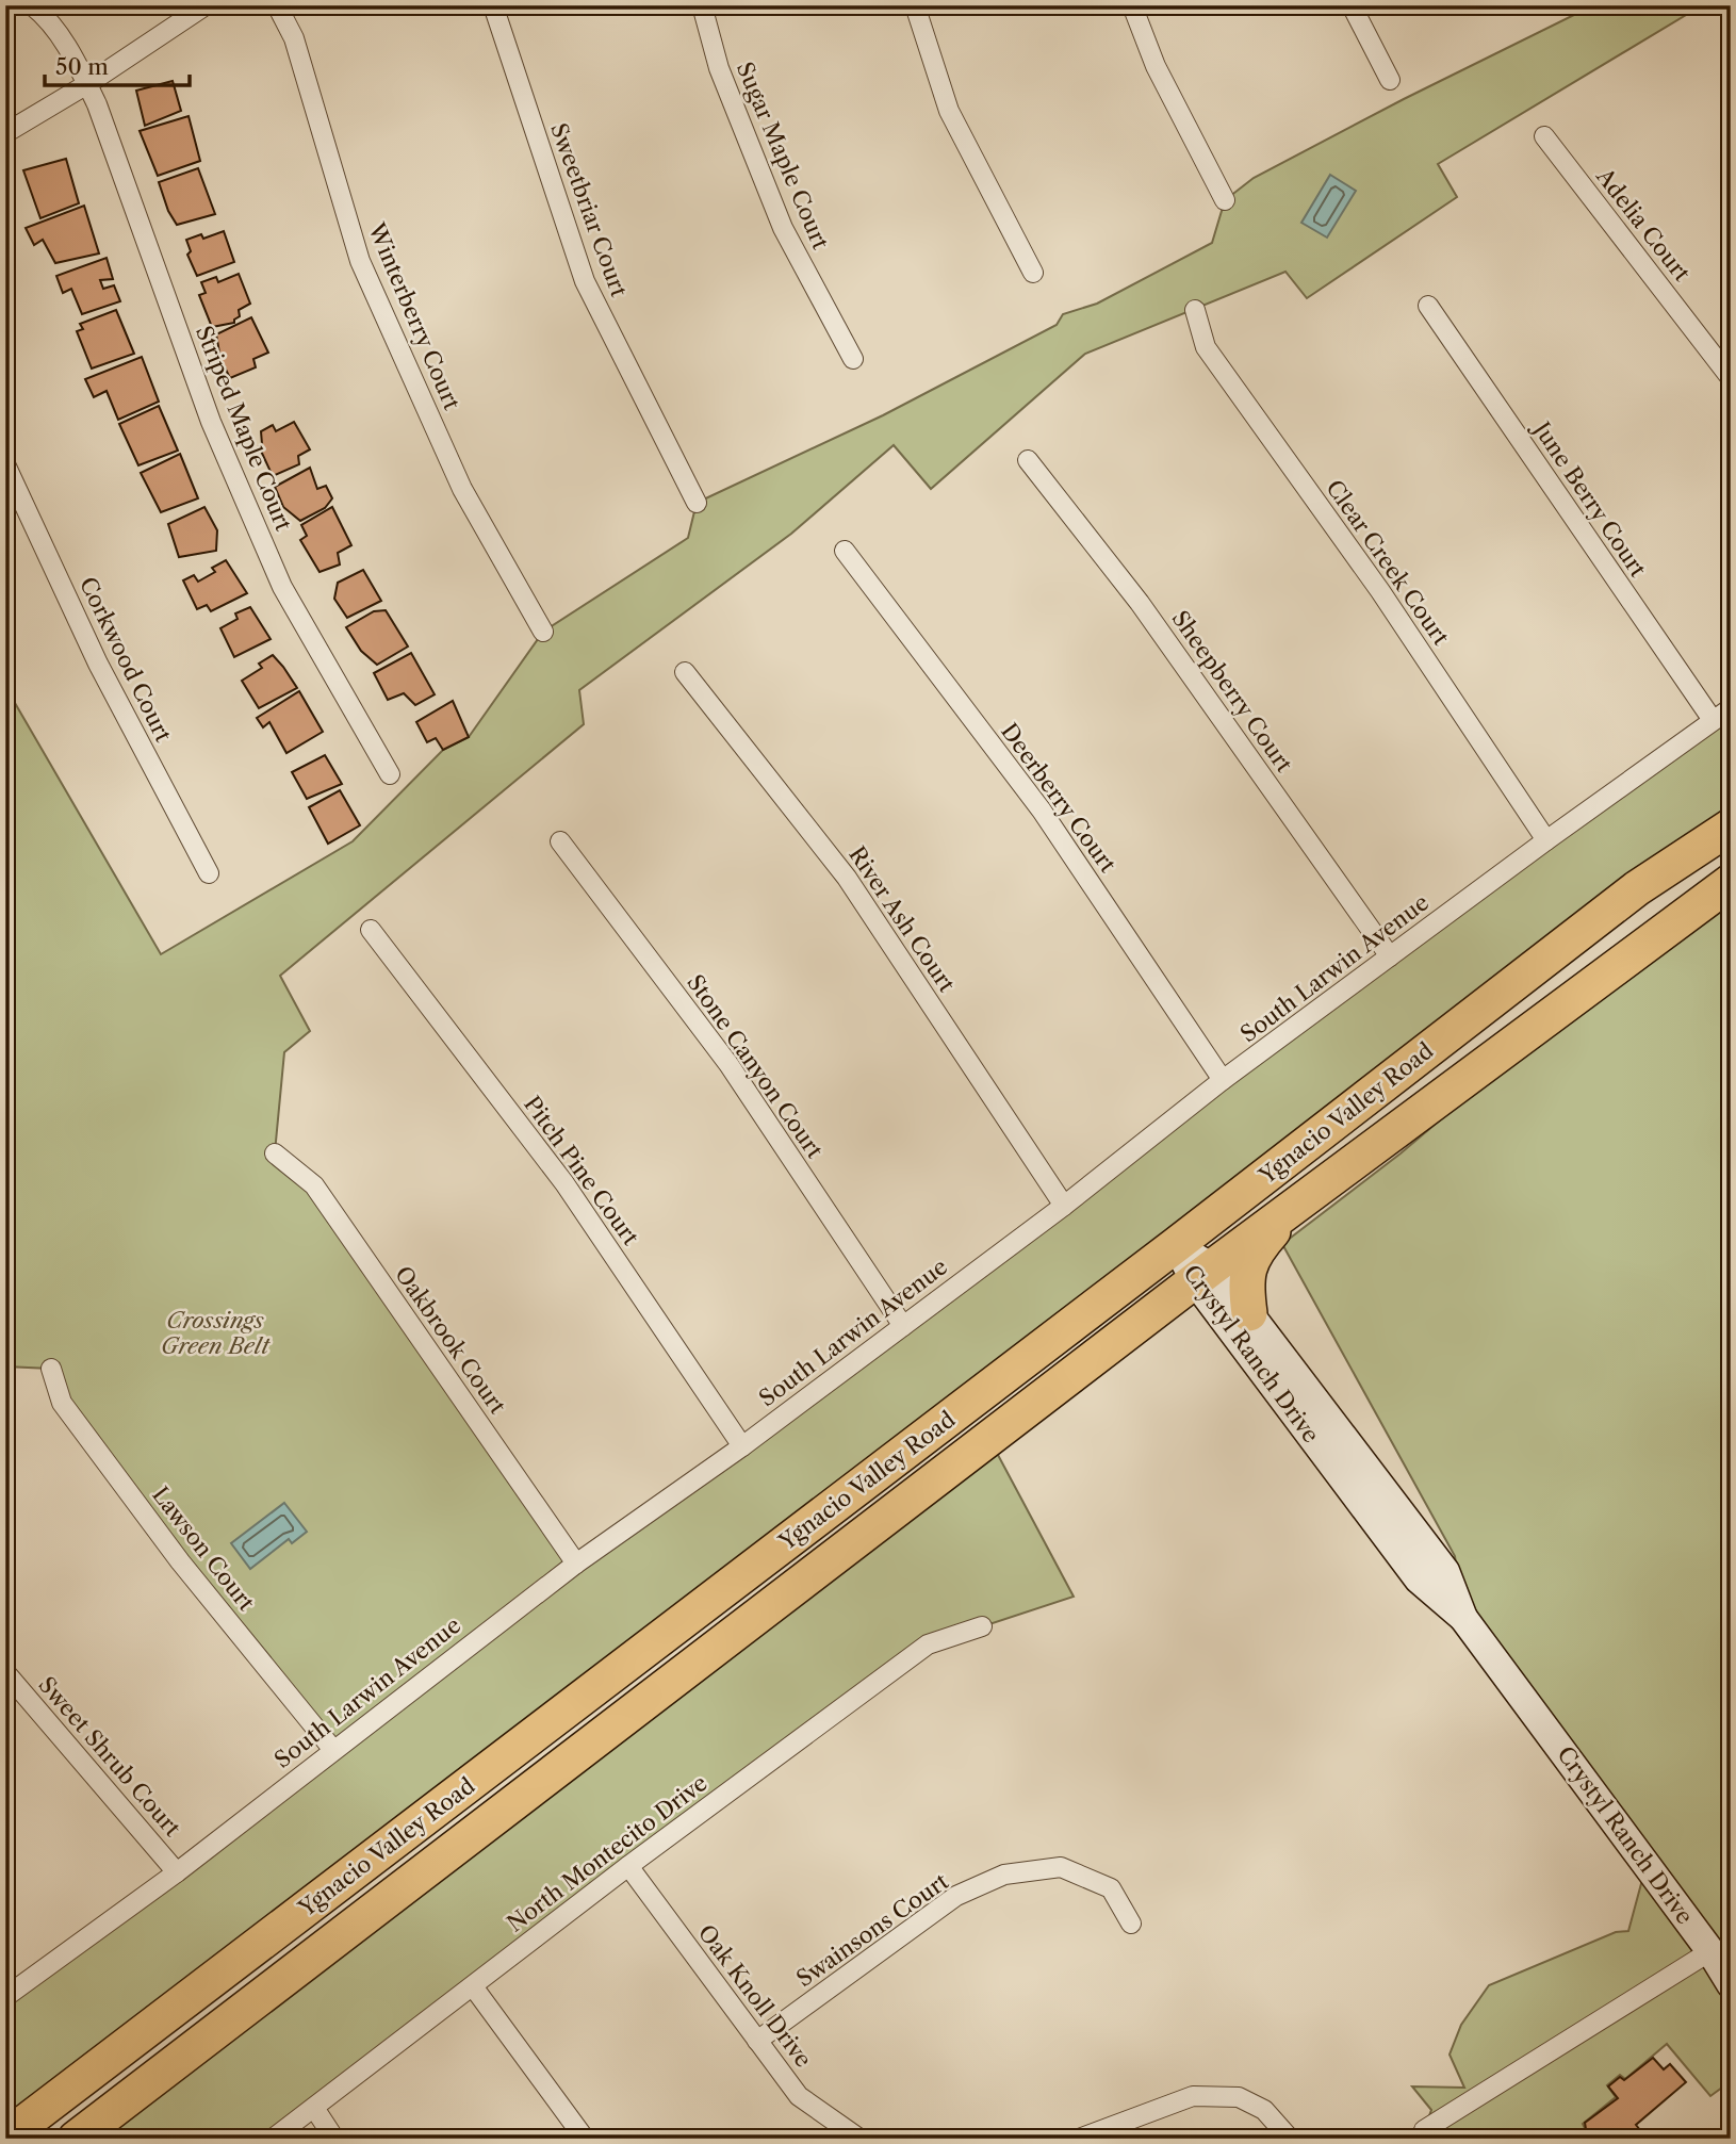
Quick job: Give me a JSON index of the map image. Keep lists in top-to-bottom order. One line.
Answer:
{"streets":{"highway":["Ygnacio Valley Road"],"street":["Sugar Maple Court","Sweetbriar Court","Adelia Court","Winterberry Court","Striped Maple Court","June Berry Court","Clear Creek Court","Corkwood Court","Sheepberry Court","Deerberry Court","River Ash Court","South Larwin Avenue","Stone Canyon Court","Pitch Pine Court","Oakbrook Court","Crystyl Ranch Drive","Lawson Court","Sweet Shrub Court","North Montecito Drive","Swainsons Court","Oak Knoll Drive"]},"crossings":[["June Berry Court","South Larwin Avenue"],["Clear Creek Court","South Larwin Avenue"],["Sheepberry Court","South Larwin Avenue"],["Deerberry Court","South Larwin Avenue"],["River Ash Court","South Larwin Avenue"],["South Larwin Avenue","Stone Canyon Court"],["South Larwin Avenue","Pitch Pine Court"],["South Larwin Avenue","Oakbrook Court"],["South Larwin Avenue","Lawson Court"],["South Larwin Avenue","Sweet Shrub Court"],["Ygnacio Valley Road","Crystyl Ranch Drive"],["North Montecito Drive","Oak Knoll Drive"],["Swainsons Court","Oak Knoll Drive"]],"parks":["Crossings Green Belt"],"scale_bar":"50 m"}
